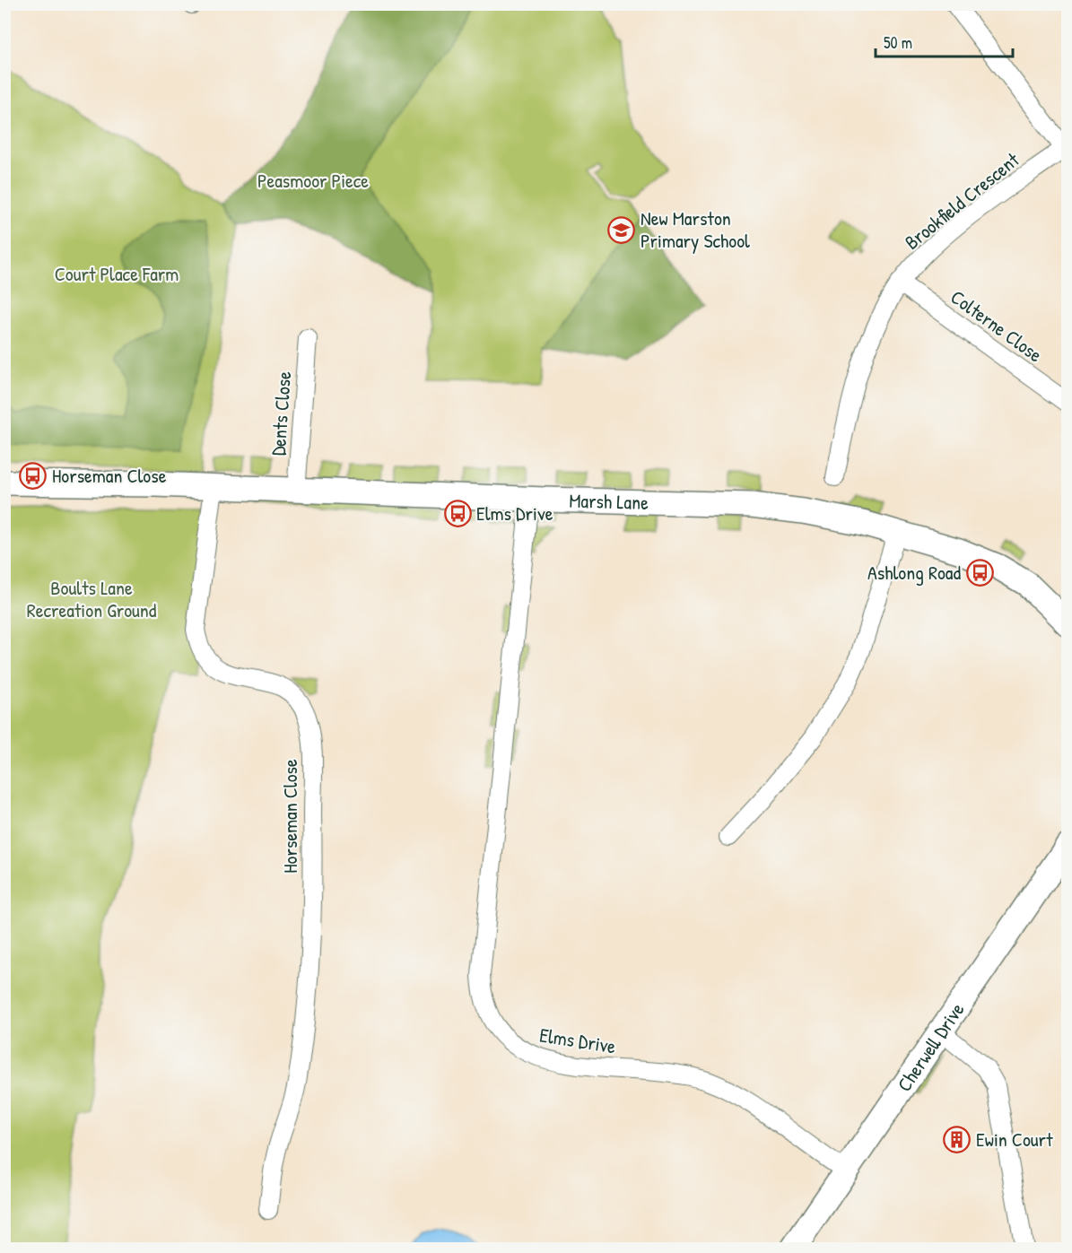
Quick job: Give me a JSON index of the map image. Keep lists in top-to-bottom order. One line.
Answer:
{"streets":{"main road":["Marsh Lane","Cherwell Drive"],"street":["Brookfield Crescent","Colterne Close","Dents Close","Horseman Close","Elms Drive"]},"crossings":[["Brookfield Crescent","Colterne Close"],["Dents Close","Marsh Lane"],["Marsh Lane","Horseman Close"],["Marsh Lane","Elms Drive"],["Elms Drive","Cherwell Drive"]],"parks":["Peasmoor Piece","Court Place Farm","Boults Lane Recreation Ground"],"places":{"school or university":["New Marston Primary School"],"bus stop":["Horseman Close","Elms Drive","Ashlong Road"],"building":["Ewin Court"]},"scale_bar":"50 m"}
